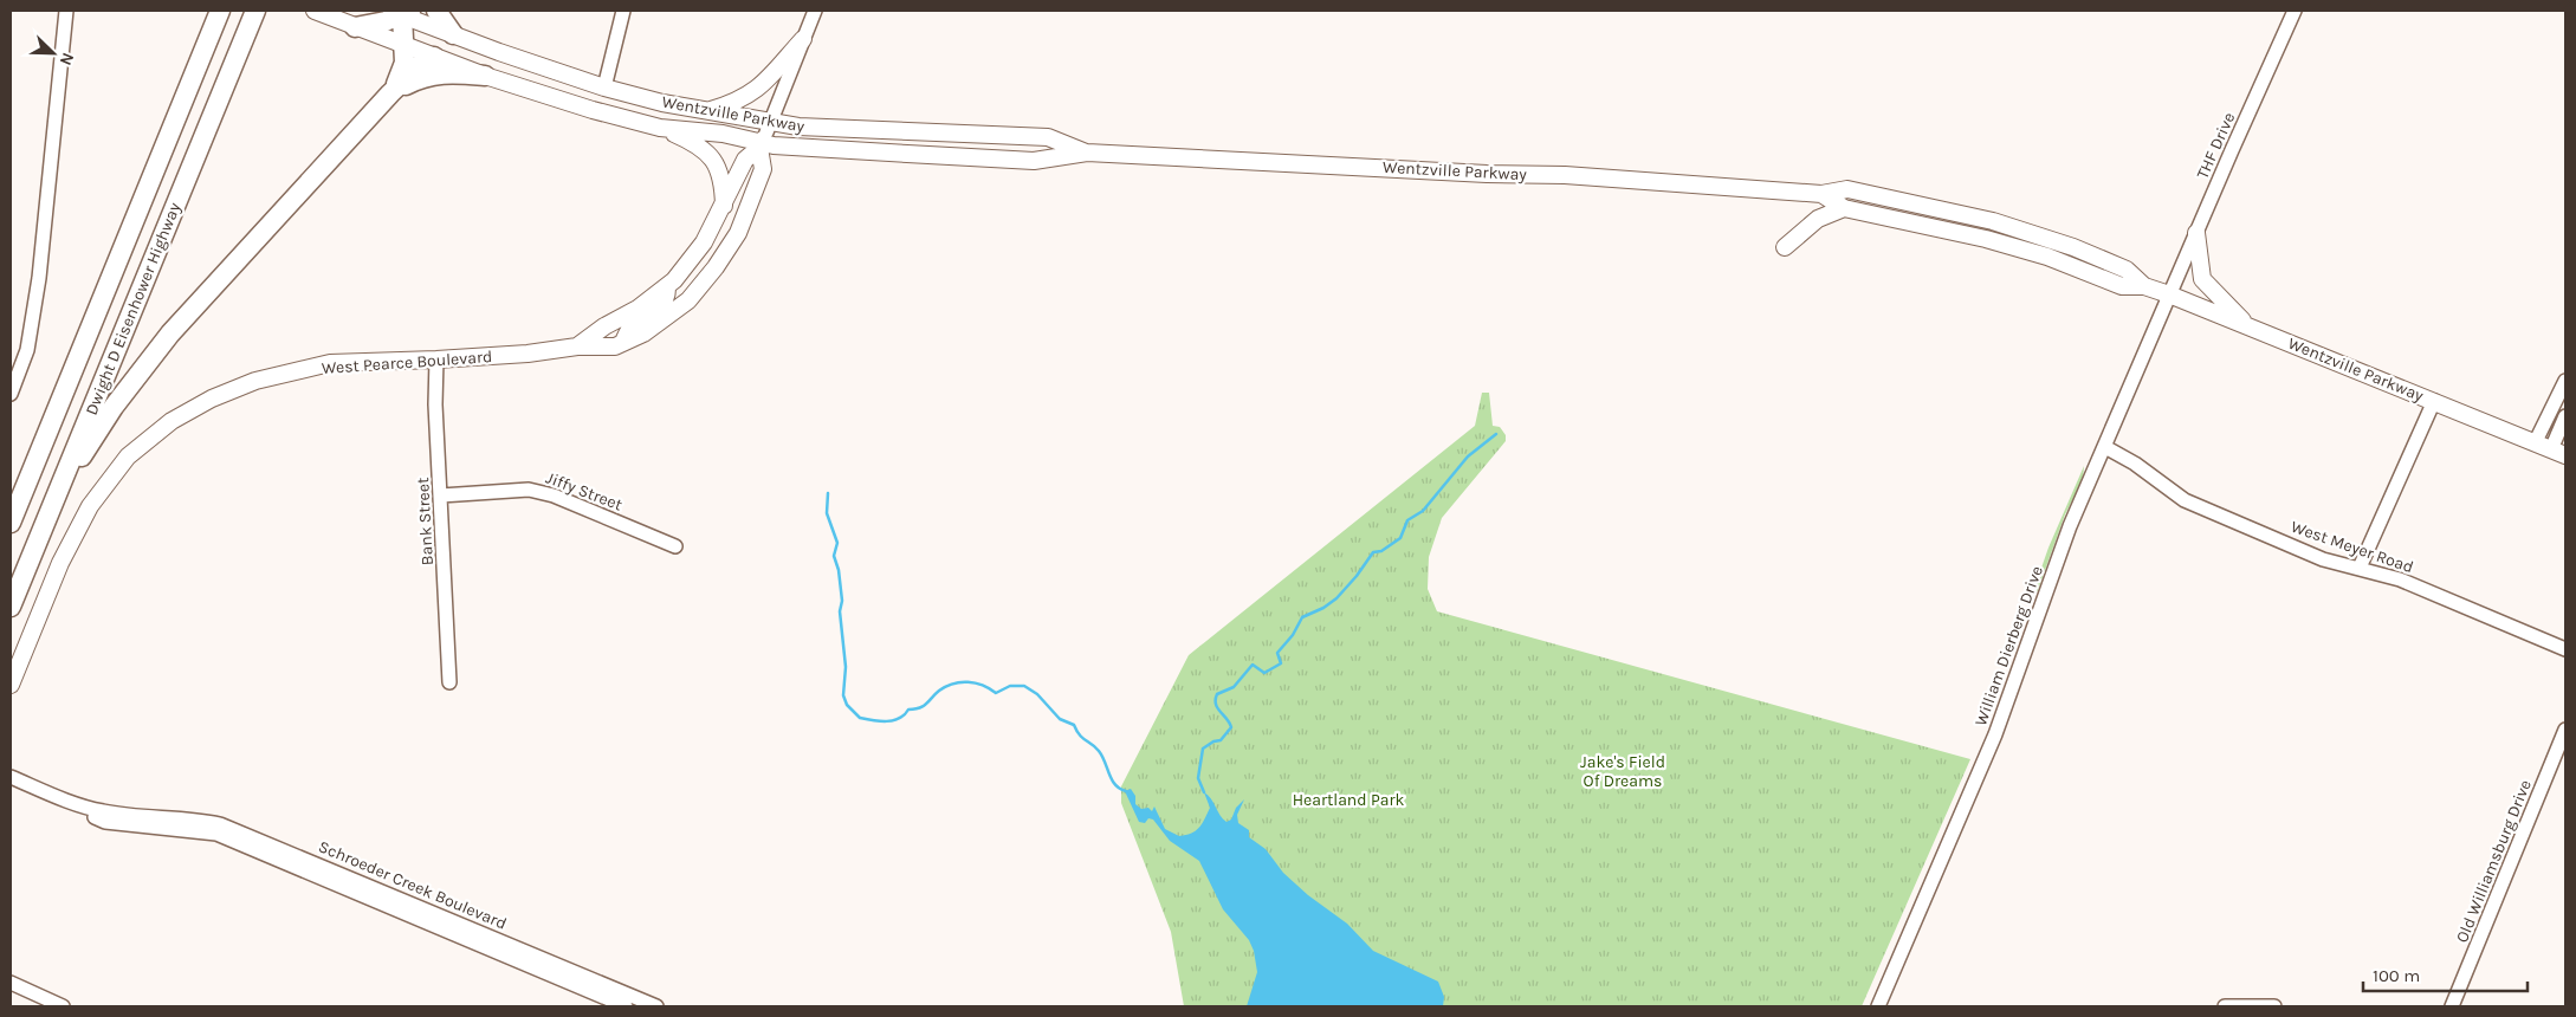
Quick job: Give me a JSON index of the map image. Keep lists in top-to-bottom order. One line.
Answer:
{"streets":{"highway":["Dwight D Eisenhower Highway"],"main road":["Wentzville Parkway","West Pearce Boulevard"],"street":["THF Drive","Jiffy Street","Bank Street","West Meyer Road","William Dierberg Drive","Old Williamsburg Drive","Schroeder Creek Boulevard"]},"crossings":[["Wentzville Parkway","THF Drive"],["Wentzville Parkway","West Pearce Boulevard"],["Wentzville Parkway","William Dierberg Drive"],["THF Drive","William Dierberg Drive"],["West Pearce Boulevard","Bank Street"],["Jiffy Street","Bank Street"],["West Meyer Road","William Dierberg Drive"]],"parks":["Jake's Field Of Dreams","Heartland Park"],"scale_bar":"100 m","north":"bottom right"}
